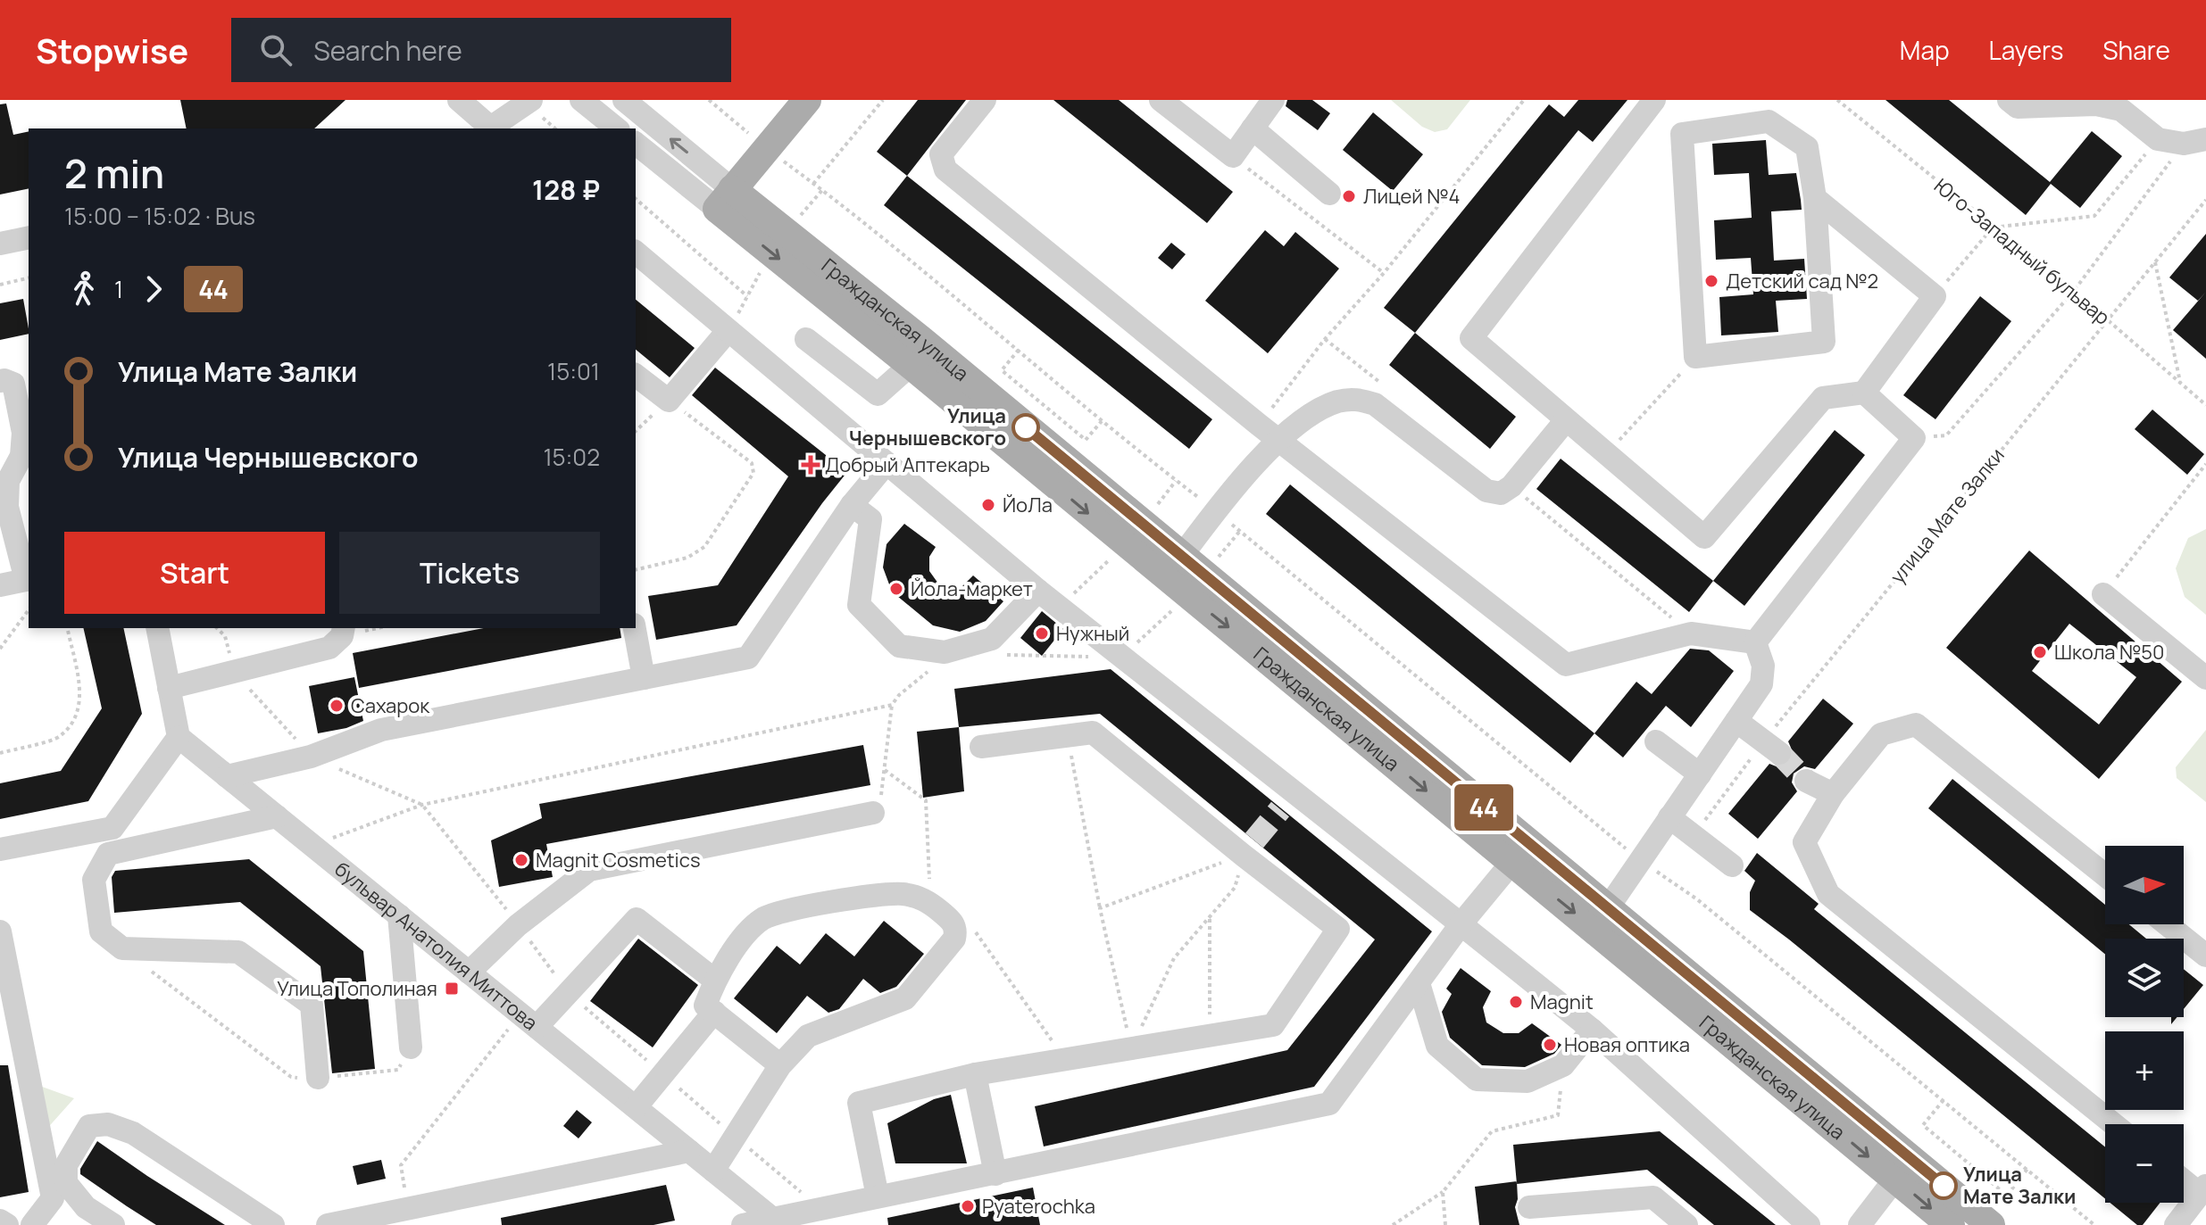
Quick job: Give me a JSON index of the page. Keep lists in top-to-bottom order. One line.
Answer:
{"streets":{"main road":["Гражданская улица"],"street":["бульвар Анатолия Миттова"],"path":["Юго-Западный бульвар","улица Мате Залки"]},"crossings":[["Юго-Западный бульвар","улица Мате Залки"]],"places":{"other":["Лицей №4","Детский сад №2","Улица Чернышевского","ЙоЛа","Йола-маркет","Нужный","Школа №50","Сахарок","Magnit Cosmetics","Magnit","Новая оптика","Улица Мате Залки","Pyaterochka"],"health":["Добрый Аптекарь"],"transit":["Улица Тополиная"]},"lines":["bus line 44"],"north":"right","page":{"header":"Stopwise","search":"Search here","nav":["Map","Layers","Share"],"on_map":"44","heading":["2 min","15:00 – 15:02 · Bus","128 ₽"],"legs":["1","44"],"list":[{"name":"Улица Мате Залки","value":"15:01"},{"name":"Улица Чернышевского","value":"15:02"}],"buttons":["Start","Tickets"],"map_buttons":["+","−"]}}
